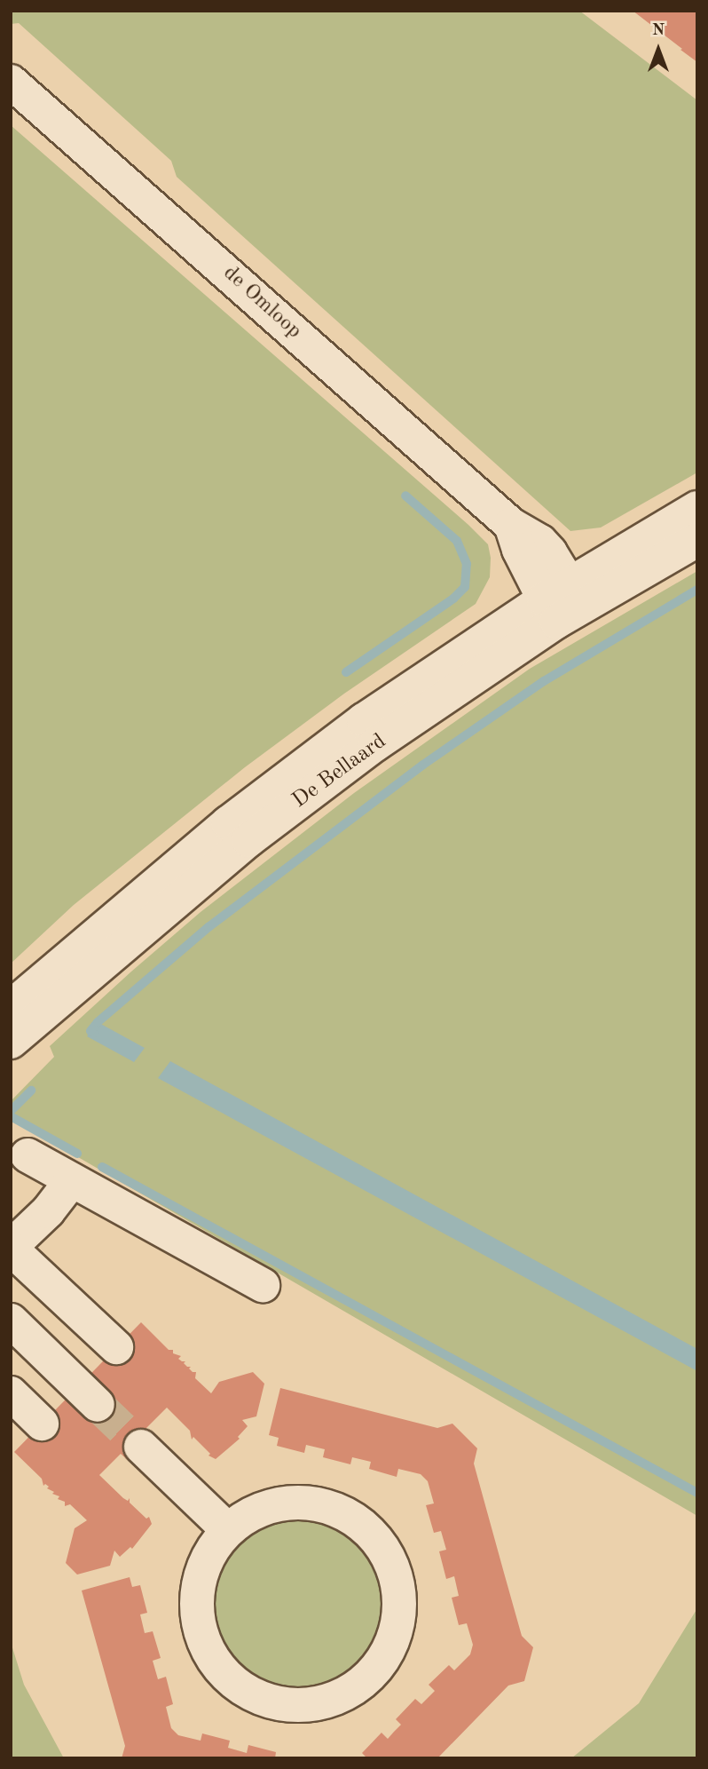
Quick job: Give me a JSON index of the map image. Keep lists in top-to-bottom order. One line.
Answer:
{"streets":{"street":["de Omloop","De Bellaard"]},"crossings":[["de Omloop","De Bellaard"]],"north":"top"}
